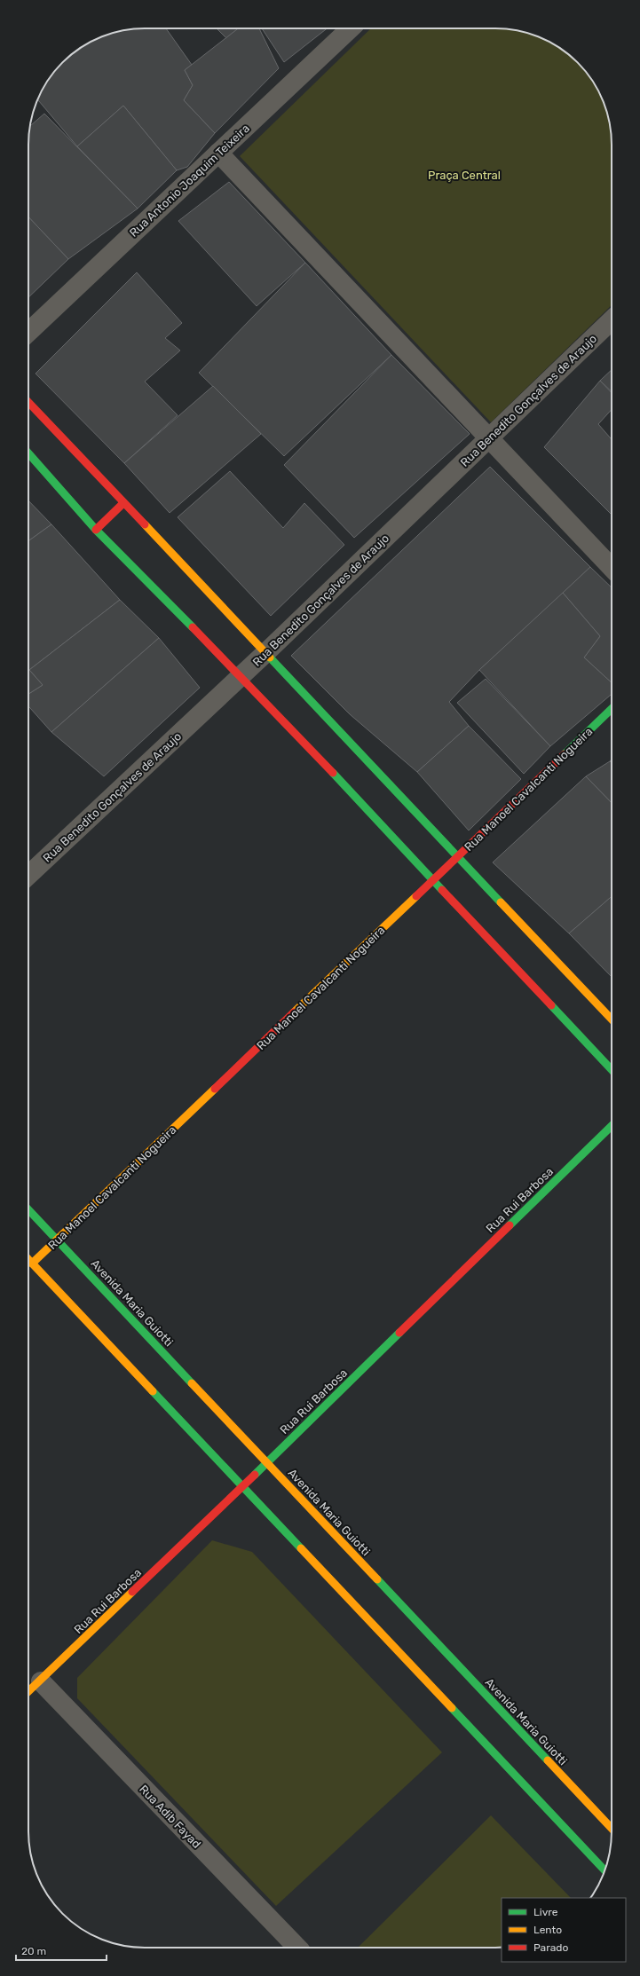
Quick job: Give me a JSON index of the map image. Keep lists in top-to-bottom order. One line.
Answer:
{"streets":{"street":["Rua Antonio Joaquim Teixeira","Rua Benedito Gonçalves de Araujo","Rua Manoel Cavalcanti Nogueira","Rua Rui Barbosa","Avenida Maria Guiotti","Rua Adib Fayad"]},"crossings":[["Rua Manoel Cavalcanti Nogueira","Avenida Maria Guiotti"],["Rua Rui Barbosa","Avenida Maria Guiotti"],["Rua Rui Barbosa","Rua Adib Fayad"]],"parks":["Praça Central"],"legend":["Livre","Lento","Parado"],"scale_bar":"20 m"}
